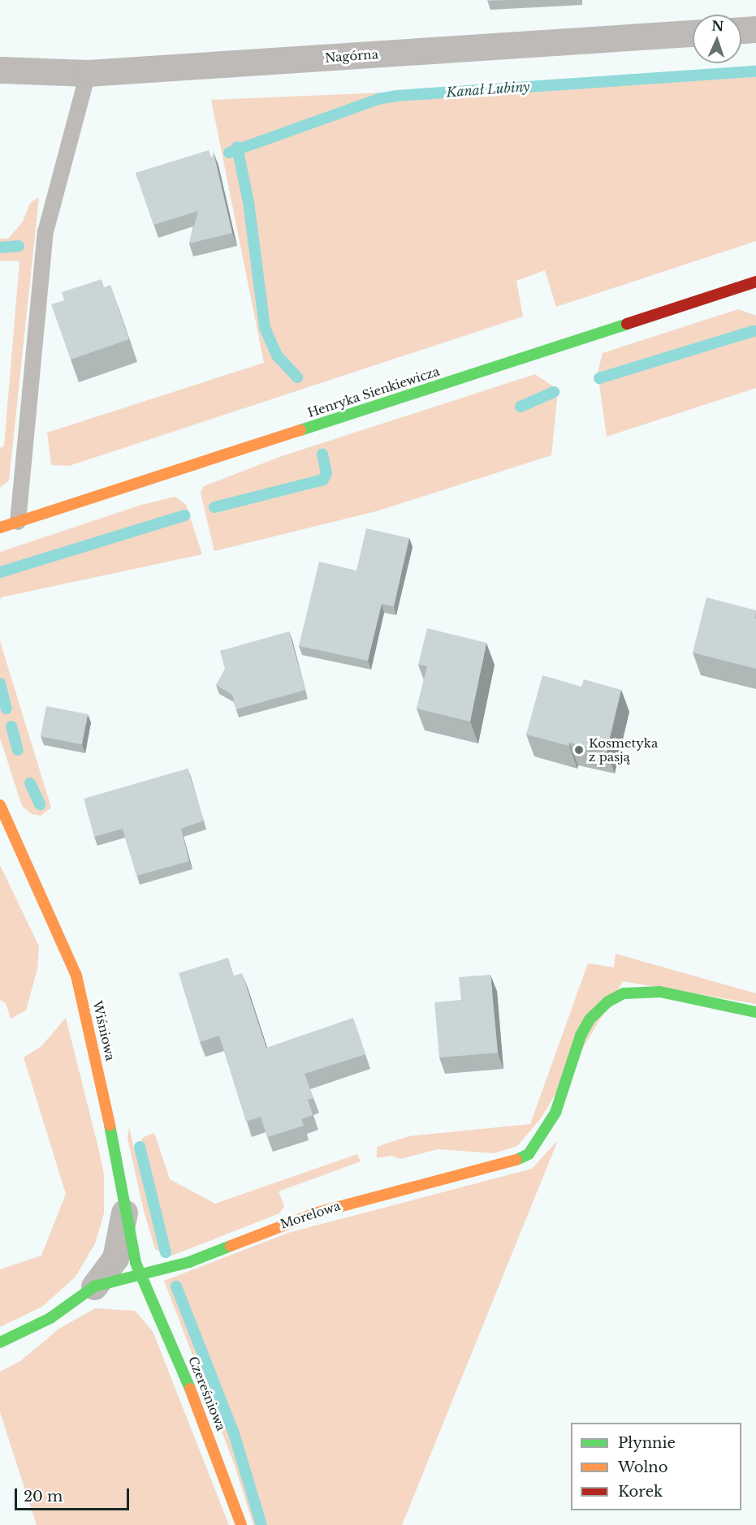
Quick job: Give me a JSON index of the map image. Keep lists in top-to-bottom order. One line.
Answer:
{"streets":{"street":["Nagórna","Henryka Sienkiewicza","Wiśniowa","Morelowa","Czereśniowa"]},"crossings":[["Wiśniowa","Morelowa"],["Wiśniowa","Czereśniowa"],["Morelowa","Czereśniowa"]],"water":["Kanał Lubiny"],"places":["Kosmetyka z pasją"],"legend":["Płynnie","Wolno","Korek"],"scale_bar":"20 m","north":"top"}
